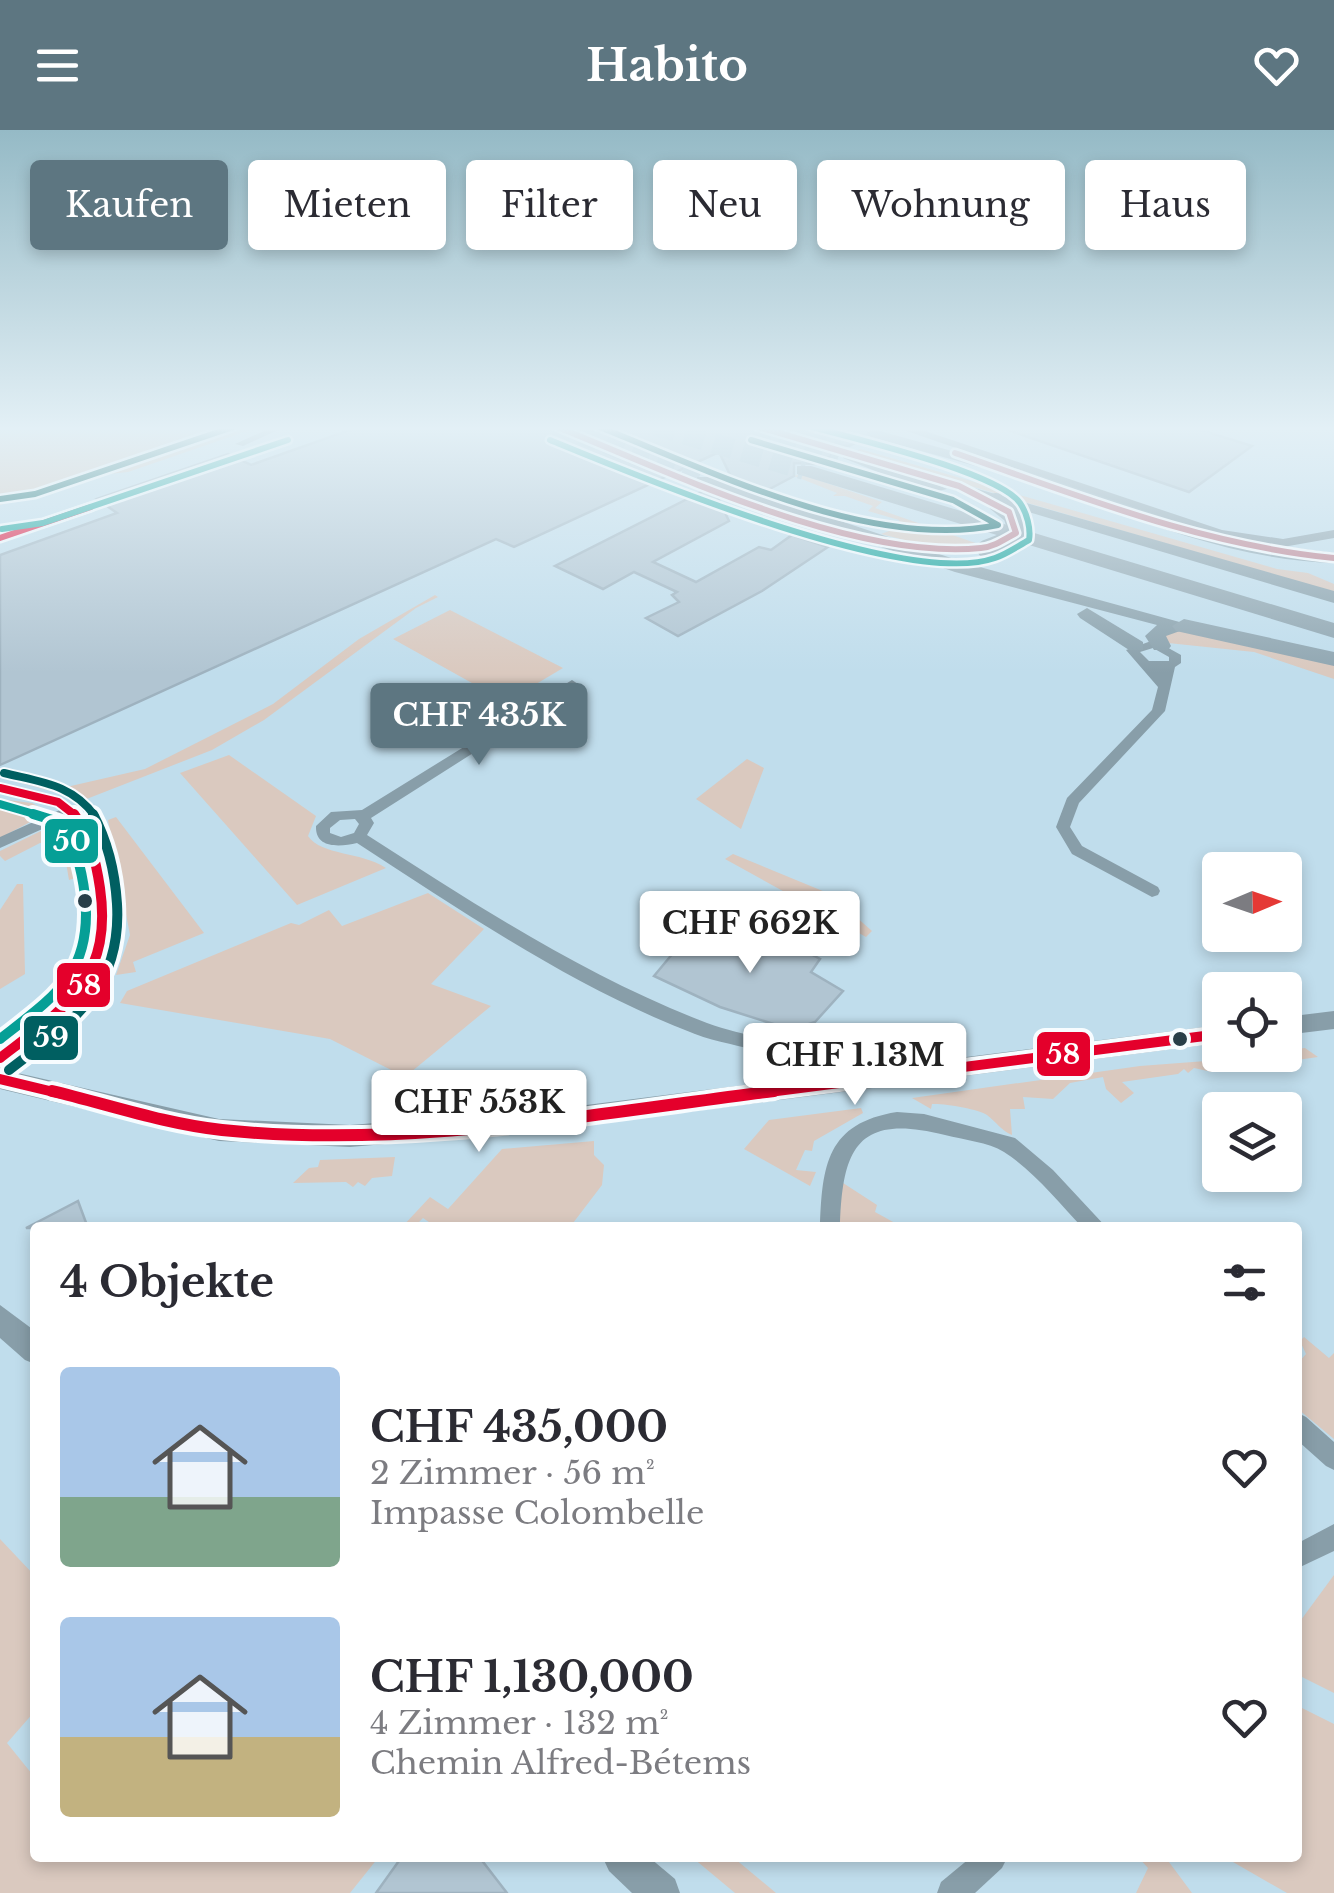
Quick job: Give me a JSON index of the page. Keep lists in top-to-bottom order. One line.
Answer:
{"lines":["transit line 58","transit line 50","transit line 59"],"north":"right","page":{"header":"Habito","chip":["Kaufen","Mieten","Filter","Neu","Wohnung","Haus"],"price":["CHF 435K","CHF 662K","CHF 1.13M","CHF 553K"],"heading":"4 Objekte","list":[{"name":"CHF 435,000","note":"2 Zimmer · 56 m² · Impasse Colombelle"},{"name":"CHF 1,130,000","note":"4 Zimmer · 132 m² · Chemin Alfred-Bétems"}]}}
